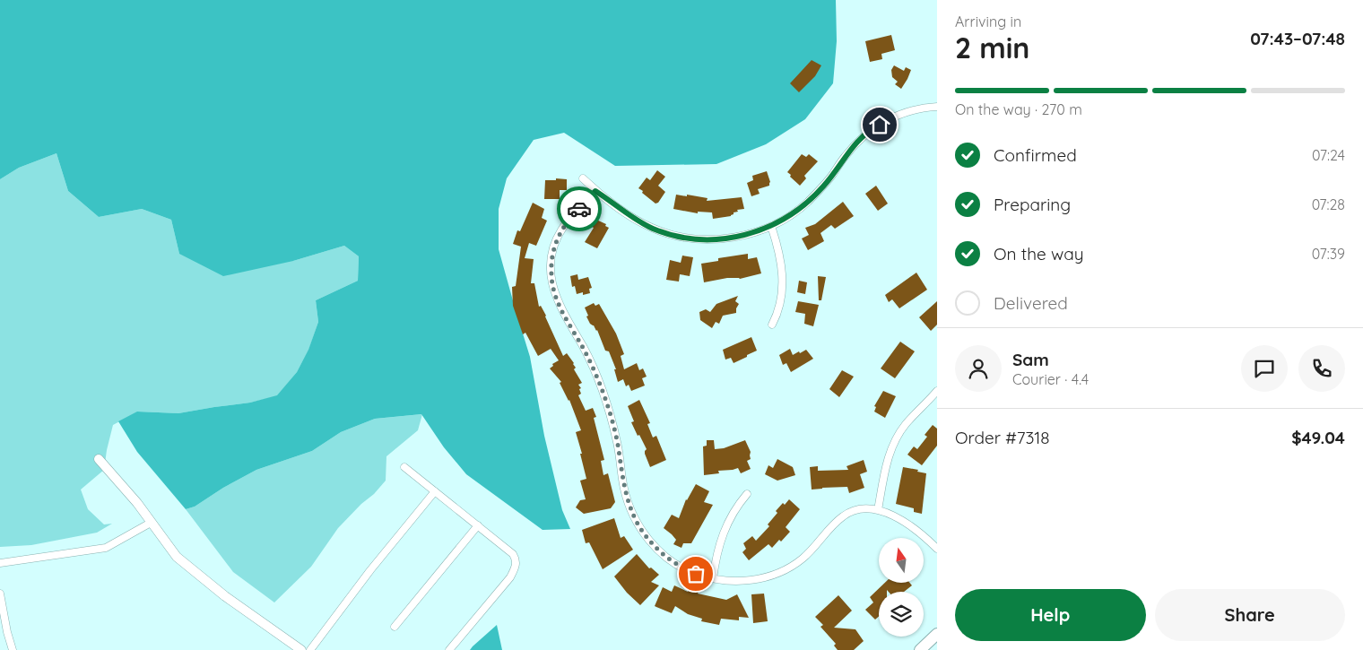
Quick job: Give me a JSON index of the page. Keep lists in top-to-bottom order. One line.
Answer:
{"north":"top","page":{"heading":["2 min","Arriving in","07:43–07:48"],"panel":["Sam","Courier · 4.4","Order #7318","$49.04"],"bar":"On the way · 270 m","list":[["Confirmed","07:24"],["Preparing","07:28"],["On the way","07:39"],"Delivered"],"buttons":["Help","Share"]}}
